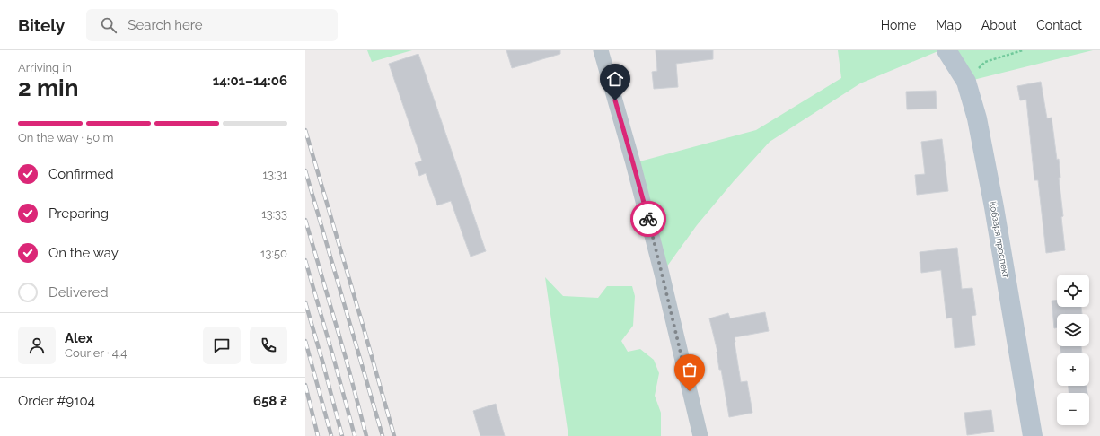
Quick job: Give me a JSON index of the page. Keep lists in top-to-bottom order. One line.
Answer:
{"streets":{"main road":["Кобзаря проспект"]},"page":{"header":"Bitely","search":"Search here","nav":["Home","Map","About","Contact"],"heading":["2 min","Arriving in","14:01–14:06"],"panel":["Alex","Courier · 4.4","Order #9104","658 ₴"],"bar":"On the way · 50 m","list":[["Confirmed","13:31"],["Preparing","13:33"],["On the way","13:50"],"Delivered"],"map_buttons":["+","−"]}}
